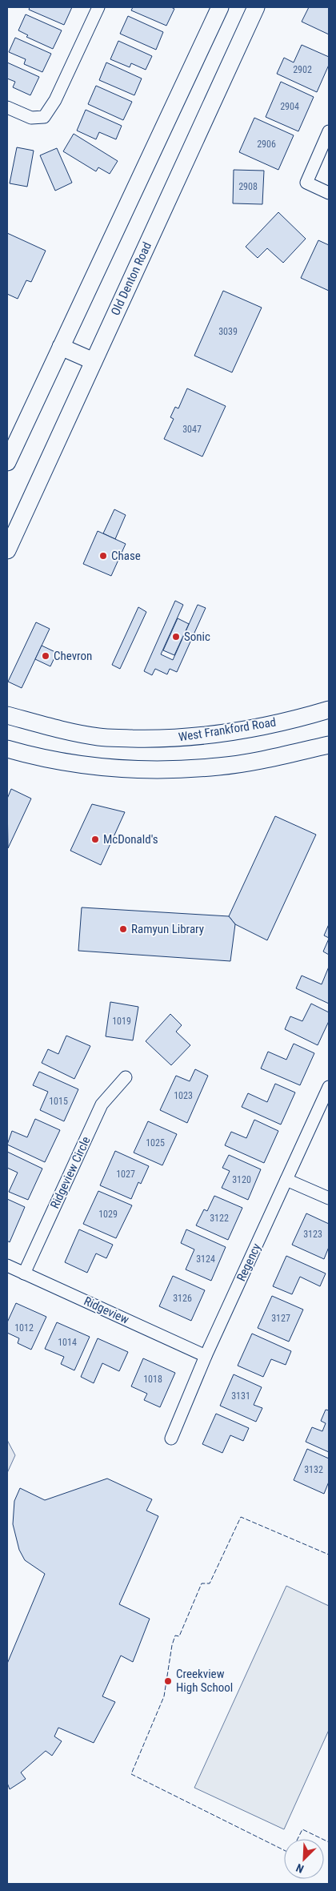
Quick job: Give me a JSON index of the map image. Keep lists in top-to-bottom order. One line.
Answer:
{"streets":{"main road":["Old Denton Road","West Frankford Road"],"street":["Ridgeview Circle","Regency","Ridgeview"]},"crossings":[["Ridgeview Circle","Ridgeview"],["Regency","Ridgeview"]],"places":["Chase","Sonic","Chevron","McDonald's","Ramyun Library","Creekview High School"],"house_numbers":["2902","2904","2906","2908","3039","3047","1019","1023","1015","1025","1027","3120","1029","3122","3123","3124","3126","3127","1012","1014","1018","3131","3132"],"north":"bottom left"}
